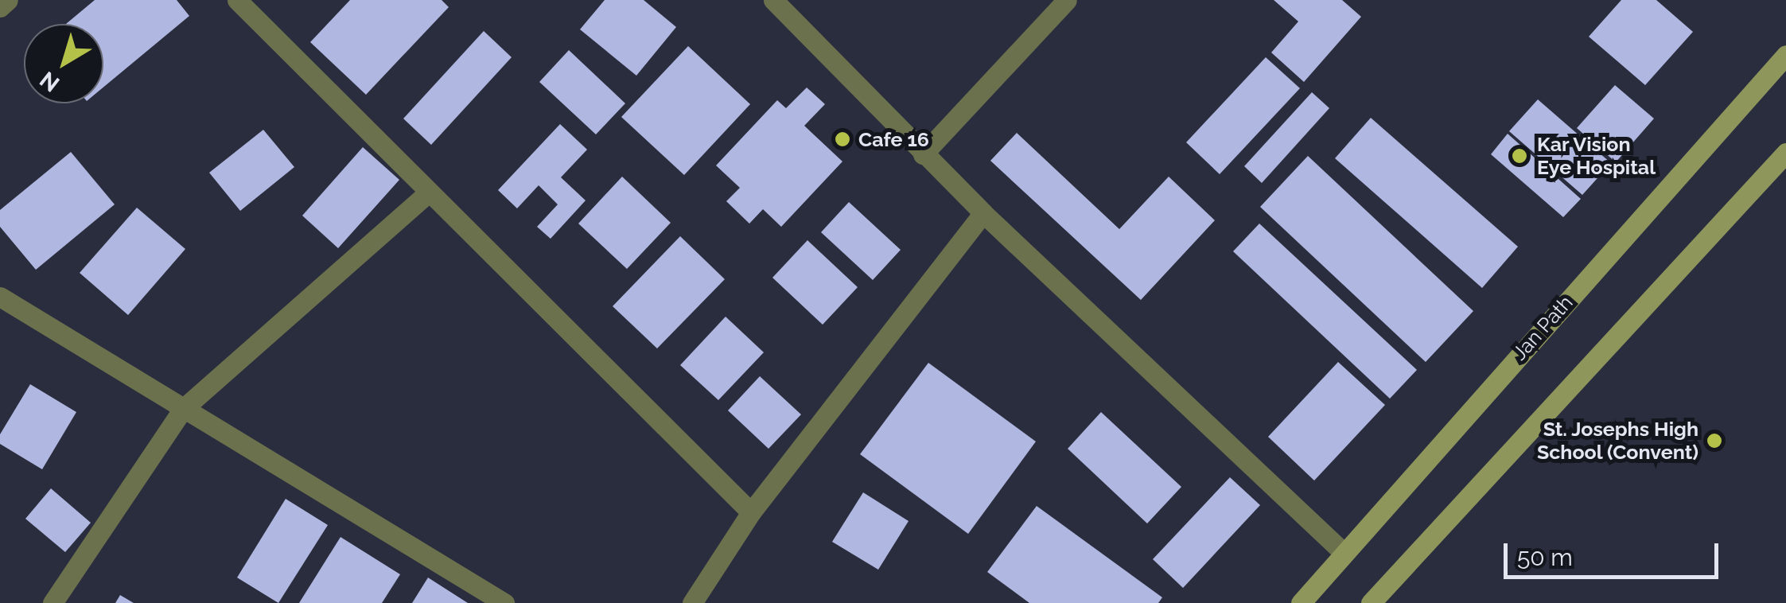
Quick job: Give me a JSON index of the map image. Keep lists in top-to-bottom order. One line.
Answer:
{"streets":{"main road":["Jan Path"]},"places":["Cafe 16","Kar Vision Eye Hospital","St. Josephs High School (Convent)"],"scale_bar":"50 m","north":"bottom left"}
